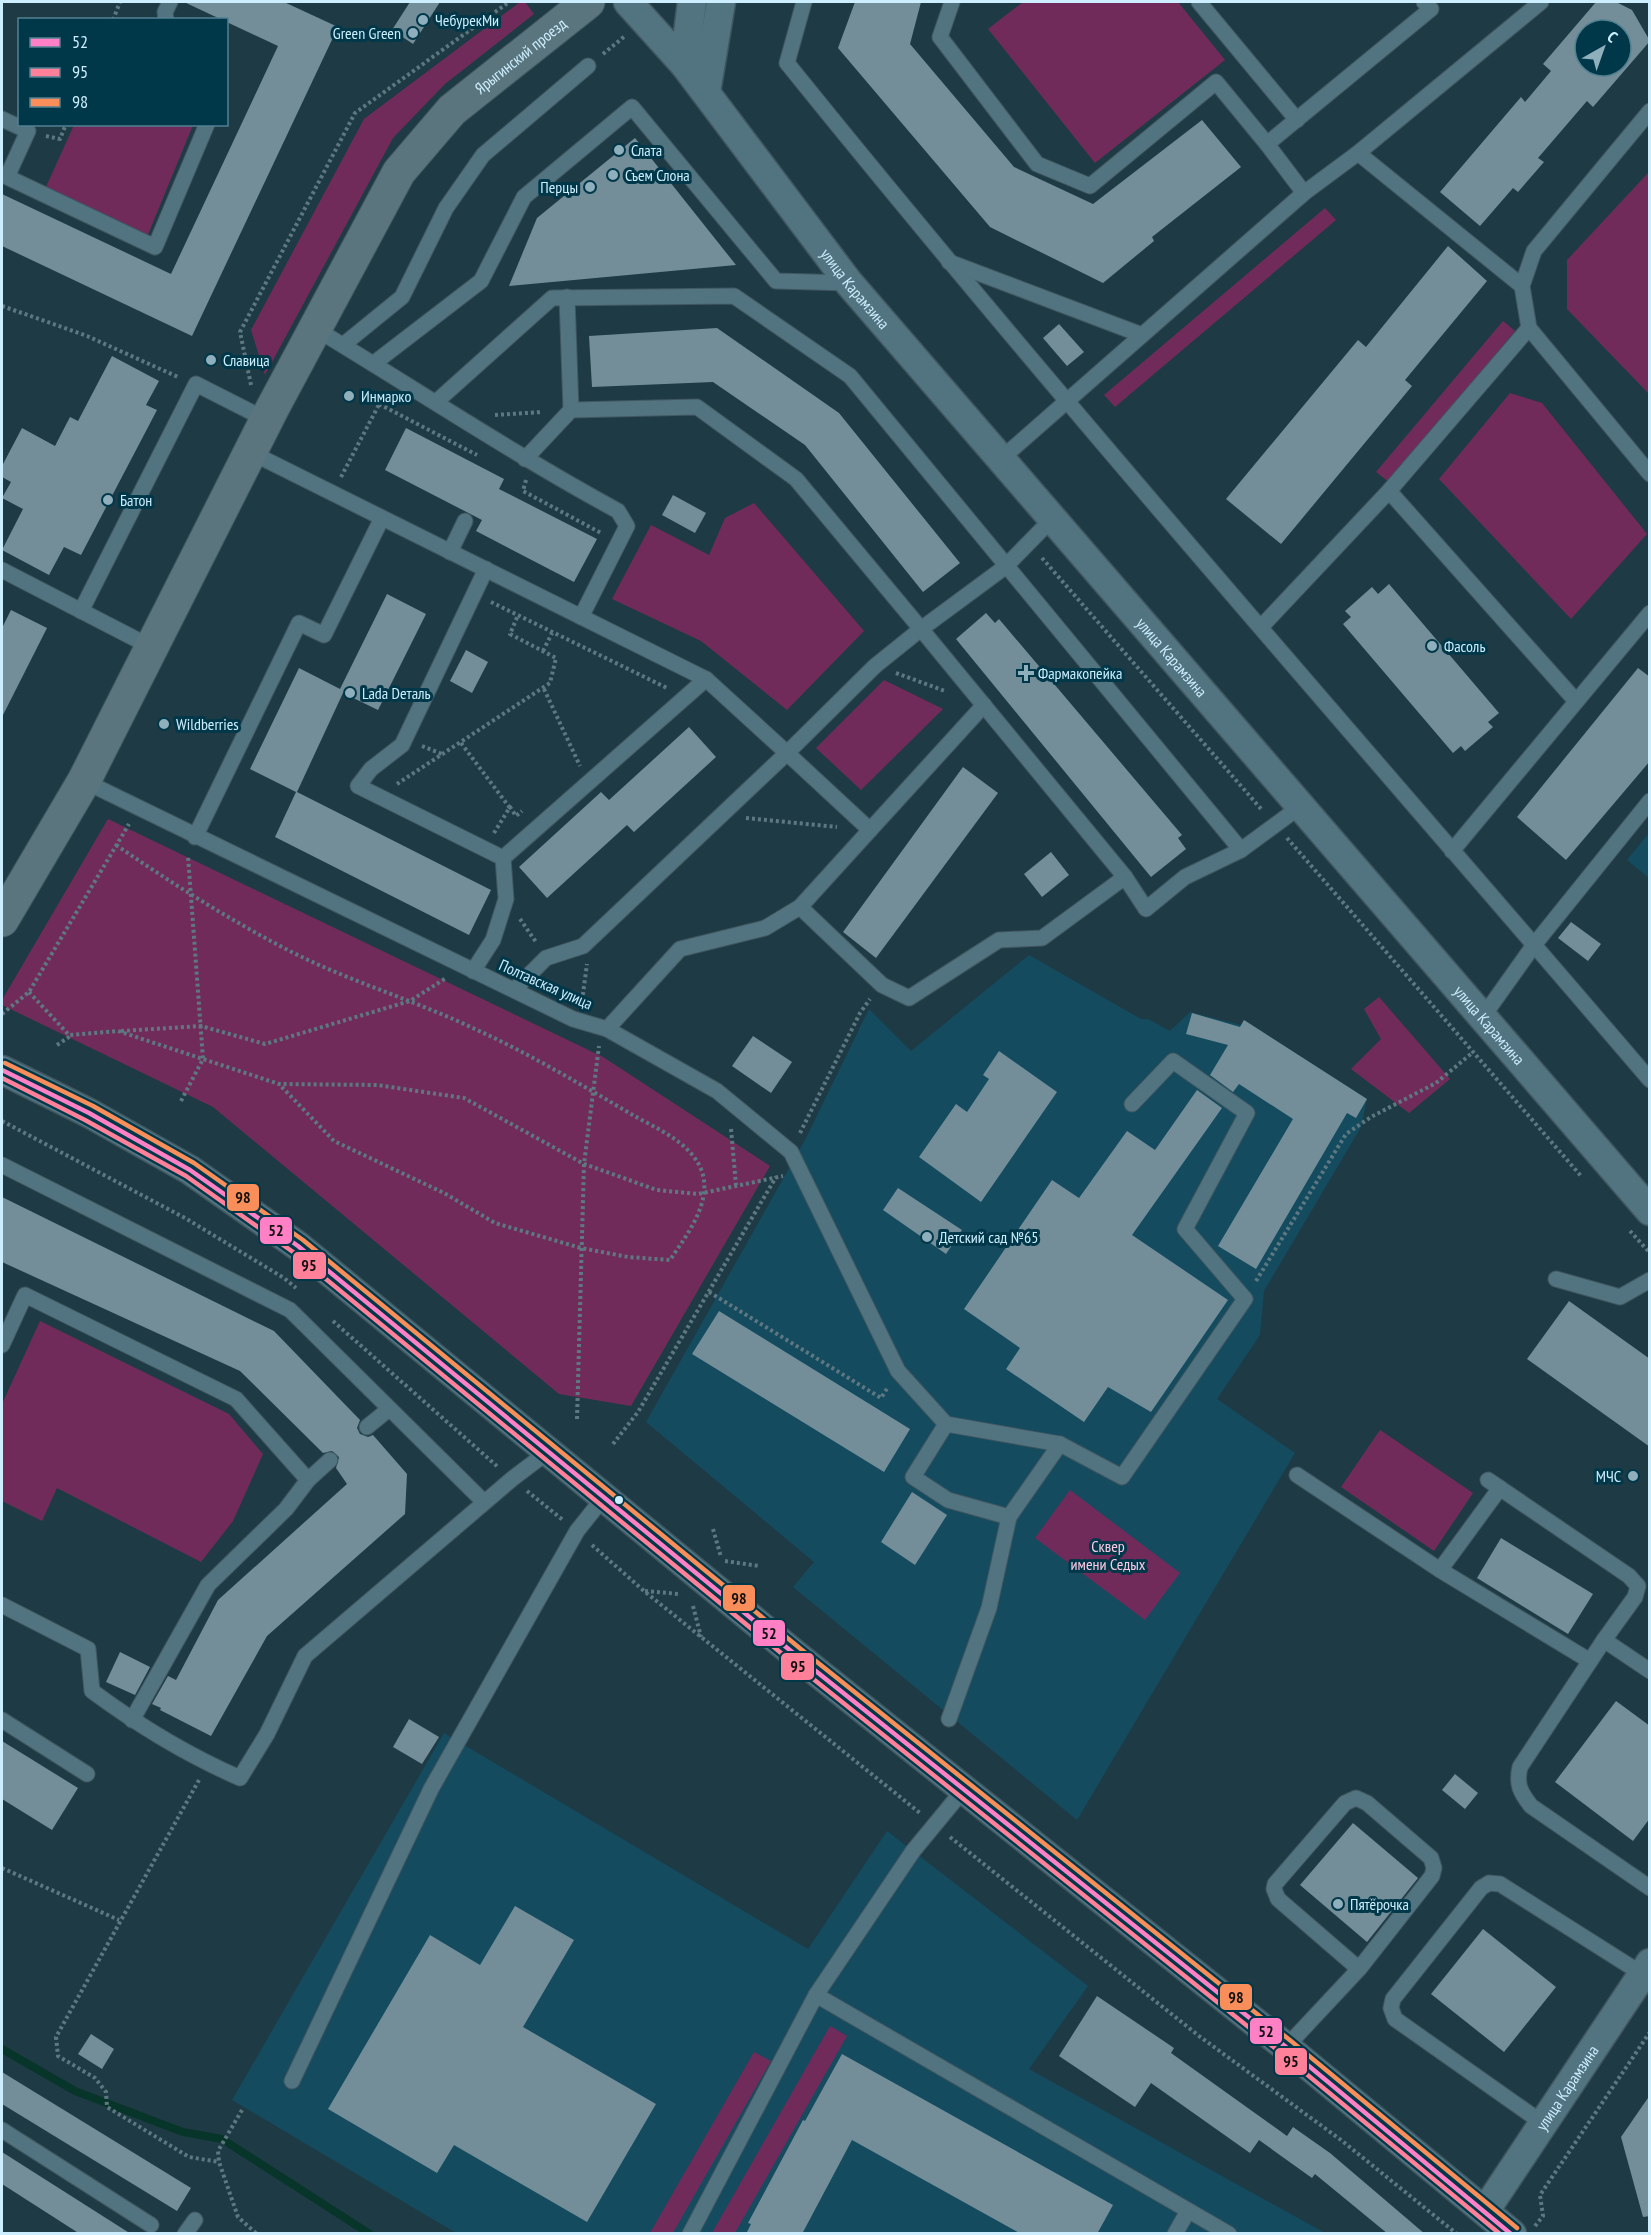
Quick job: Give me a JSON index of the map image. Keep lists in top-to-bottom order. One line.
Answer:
{"streets":{"main road":["Ярыгинский проезд"],"street":["улица Карамзина"],"lane":["Полтавская улица"]},"crossings":[["Ярыгинский проезд","Полтавская улица"]],"parks":["Сквер имени Седых"],"places":{"other":["ЧебурекМи","Green Green","Слата","Съем Слона","Перцы","Славица","Инмарко","Батон","Фасоль","Lada Dеталь","Wildberries","Детский сад №65","МЧС","Пятёрочка"],"health":["Фармакопейка"]},"lines":["transit line 98","transit line 52","transit line 95"],"legend":["52","95","98"],"north":"top right"}
